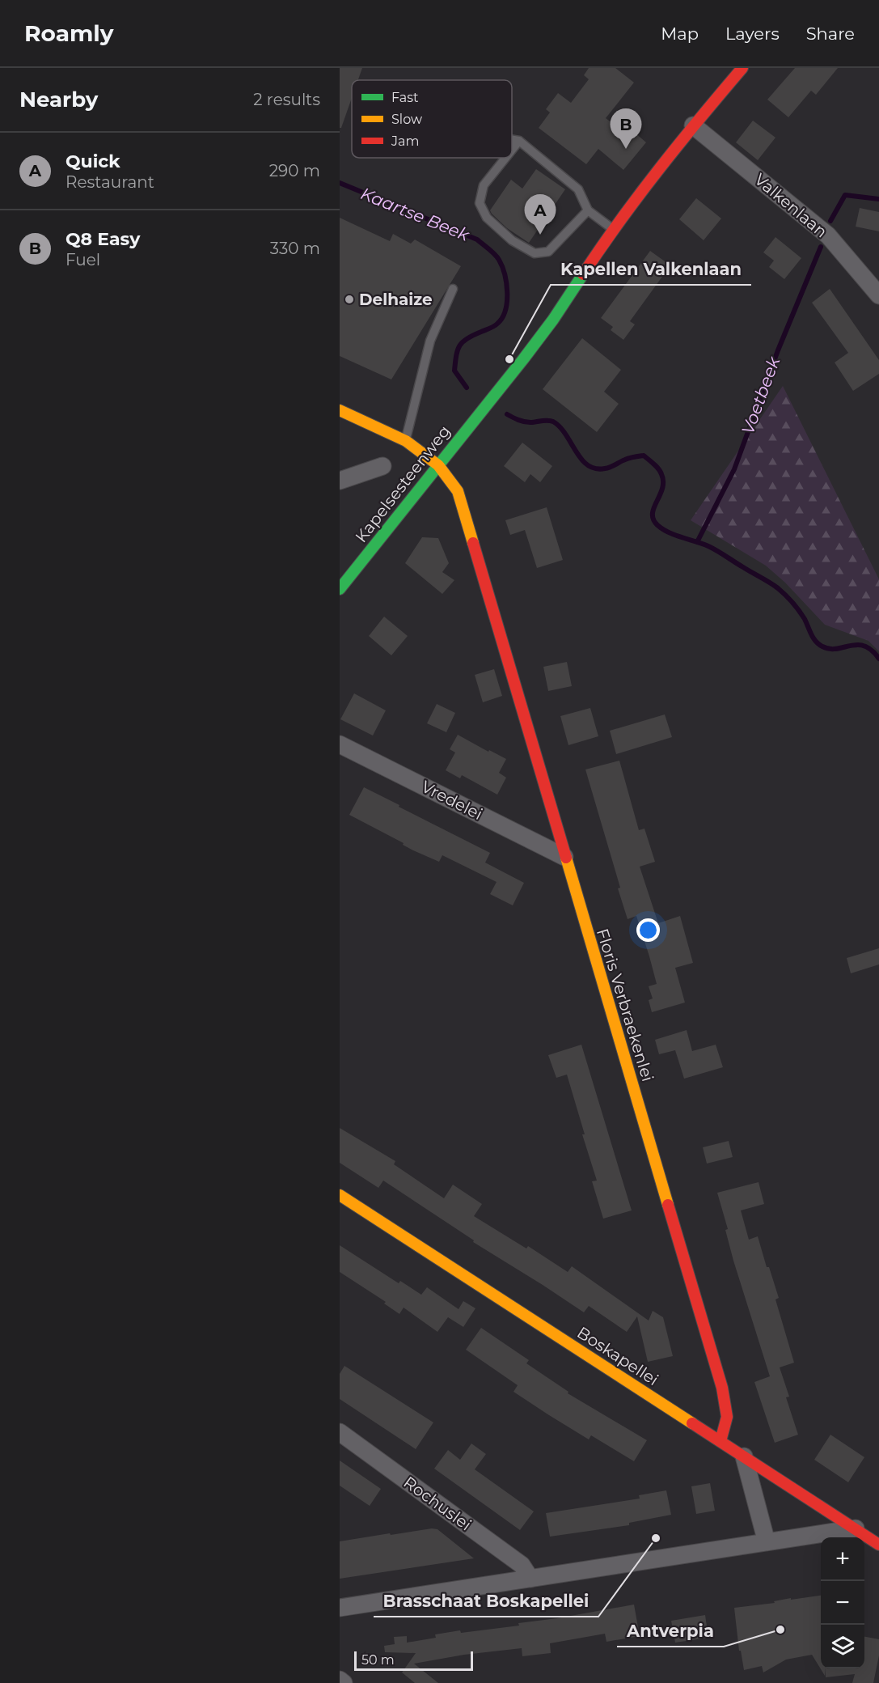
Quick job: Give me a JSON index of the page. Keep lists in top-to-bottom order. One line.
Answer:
{"streets":{"street":["Valkenlaan","Kapelsesteenweg","Vredelei","Floris Verbraekenlei","Boskapellei","Rochuslei"]},"crossings":[["Valkenlaan","Kapelsesteenweg"],["Kapelsesteenweg","Floris Verbraekenlei"],["Vredelei","Floris Verbraekenlei"],["Floris Verbraekenlei","Boskapellei"]],"water":["Kaartse Beek","Voetbeek"],"places":["Delhaize","Kapellen Valkenlaan","Brasschaat Boskapellei","Antverpia"],"legend":["Fast","Slow","Jam"],"scale_bar":"50 m","page":{"header":"Roamly","nav":["Map","Layers","Share"],"heading":["Nearby","2 results"],"pins":["B","A"],"list":[{"mark":"A","name":"Quick","note":"Restaurant","value":"290 m"},{"mark":"B","name":"Q8 Easy","note":"Fuel","value":"330 m"}],"map_buttons":["+","−"],"scale":"50 m"}}
